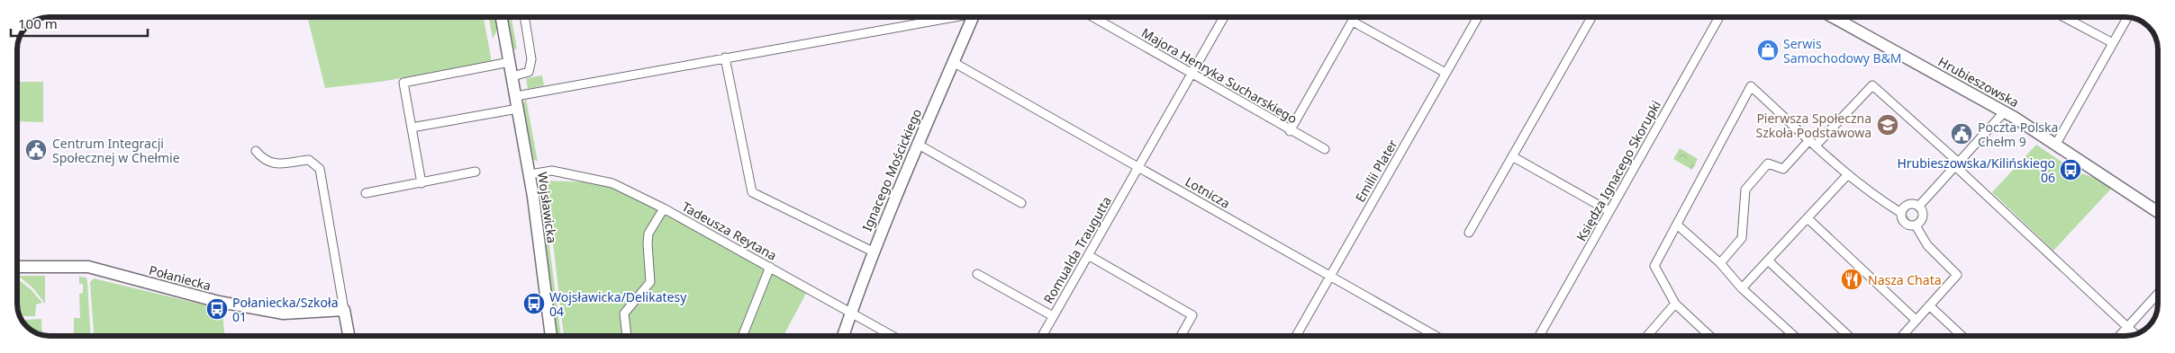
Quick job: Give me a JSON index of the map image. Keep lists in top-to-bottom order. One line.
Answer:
{"streets":{"street":["Majora Henryka Sucharskiego","Hrubieszowska","Ignacego Mościckiego","Emilii Plater","Księdza Ignacego Skorupki","Lotnicza","Wojsławicka","Tadeusza Reytana","Romualda Traugutta","Połaniecka"]},"crossings":[["Majora Henryka Sucharskiego","Romualda Traugutta"],["Ignacego Mościckiego","Lotnicza"],["Ignacego Mościckiego","Tadeusza Reytana"],["Emilii Plater","Lotnicza"],["Lotnicza","Romualda Traugutta"],["Wojsławicka","Tadeusza Reytana"]],"places":{"shop":["Serwis Samochodowy B&M"],"school or university":["Pierwsza Społeczna Szkoła Podstawowa"],"public building":["Poczta Polska Chełm 9","Centrum Integracji Społecznej w Chełmie"],"bus stop":["Hrubieszowska/Kilińskiego 06","Wojsławicka/Delikatesy 04","Połaniecka/Szkoła 01"],"restaurant":["Nasza Chata"]},"scale_bar":"100 m"}
